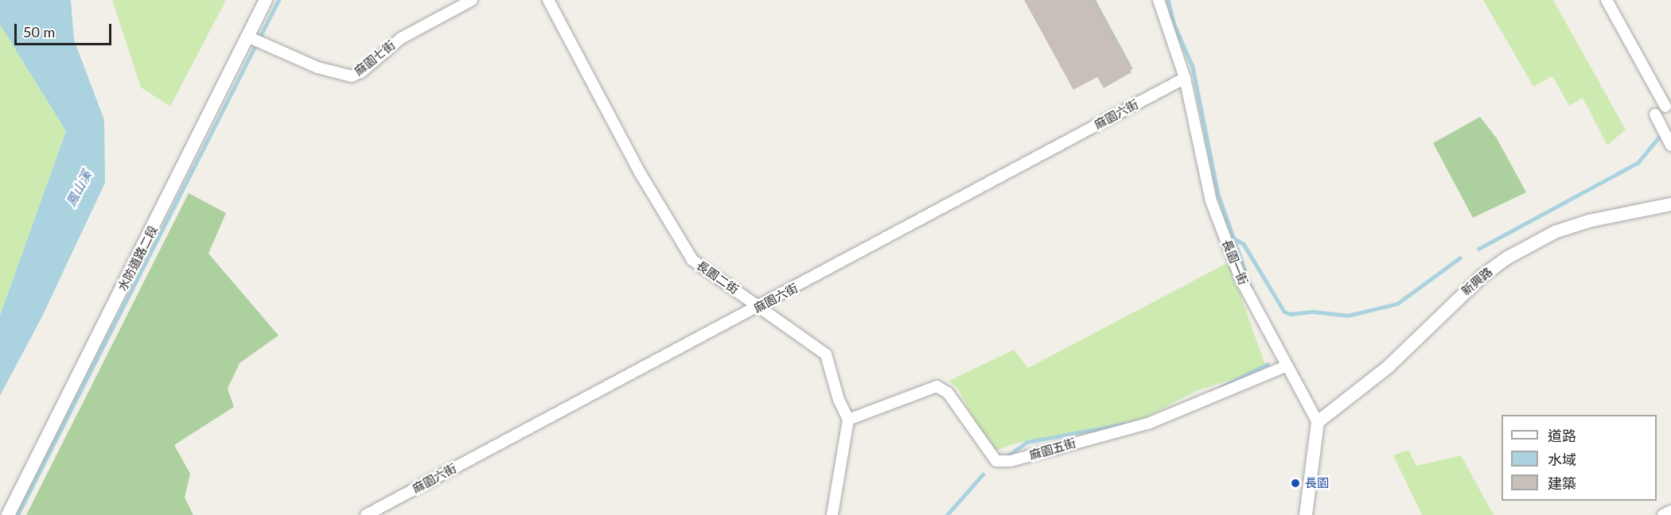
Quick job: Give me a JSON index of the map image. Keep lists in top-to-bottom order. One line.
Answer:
{"streets":{"street":["麻園七街","麻園六街","水防道路二段","長園一街","長園二街","新興路","麻園五街"]},"crossings":[["麻園七街","水防道路二段"],["麻園六街","長園一街"],["麻園六街","長園二街"],["長園一街","新興路"],["長園一街","麻園五街"],["長園二街","麻園五街"]],"water":["鳳山溪"],"places":["長園"],"legend":["道路","水域","建築"],"scale_bar":"50 m"}
